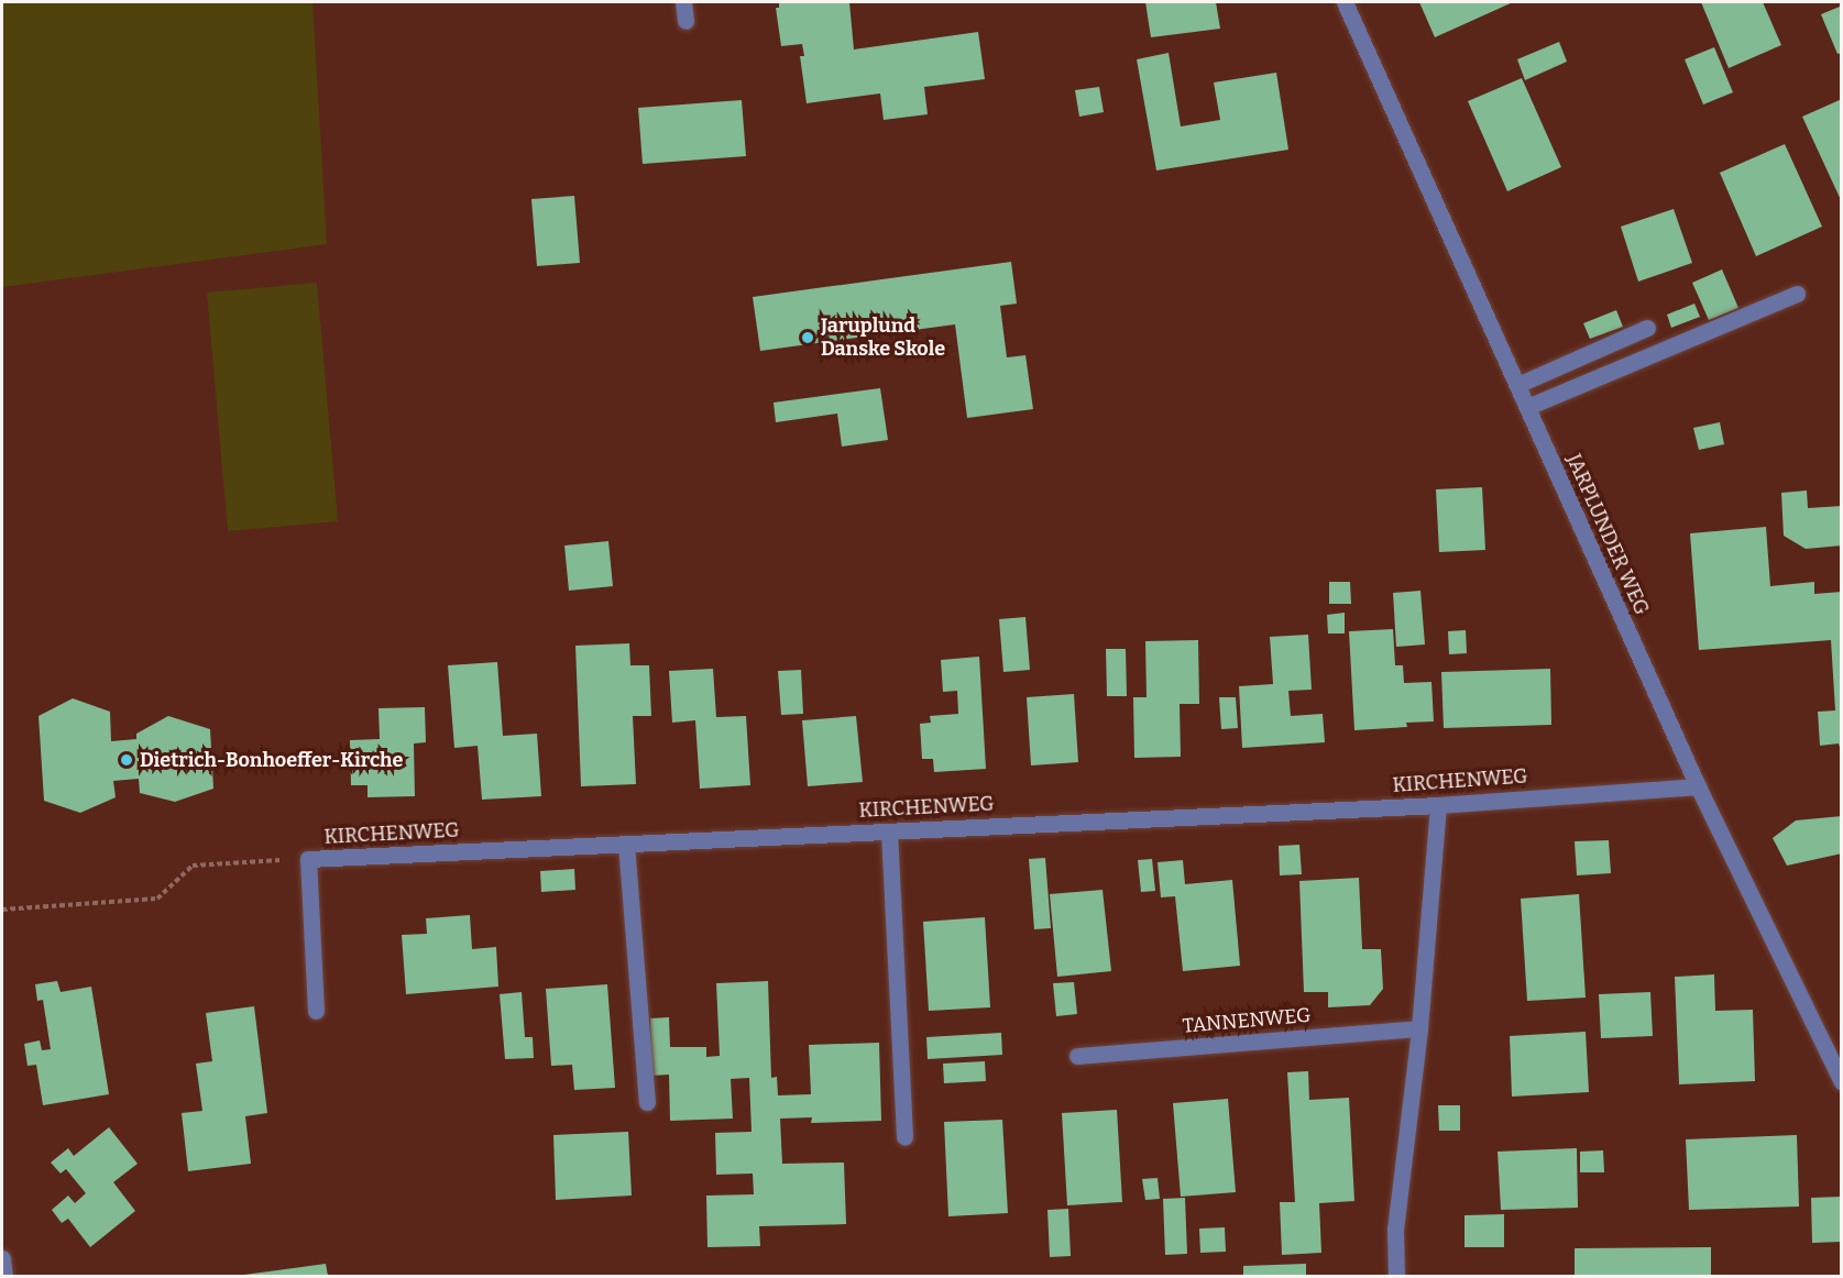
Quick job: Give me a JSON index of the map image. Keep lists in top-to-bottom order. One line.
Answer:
{"streets":{"street":["JARPLUNDER WEG","KIRCHENWEG","TANNENWEG"]},"crossings":[["JARPLUNDER WEG","KIRCHENWEG"]],"places":["Jaruplund Danske Skole","Dietrich-Bonhoeffer-Kirche"]}
